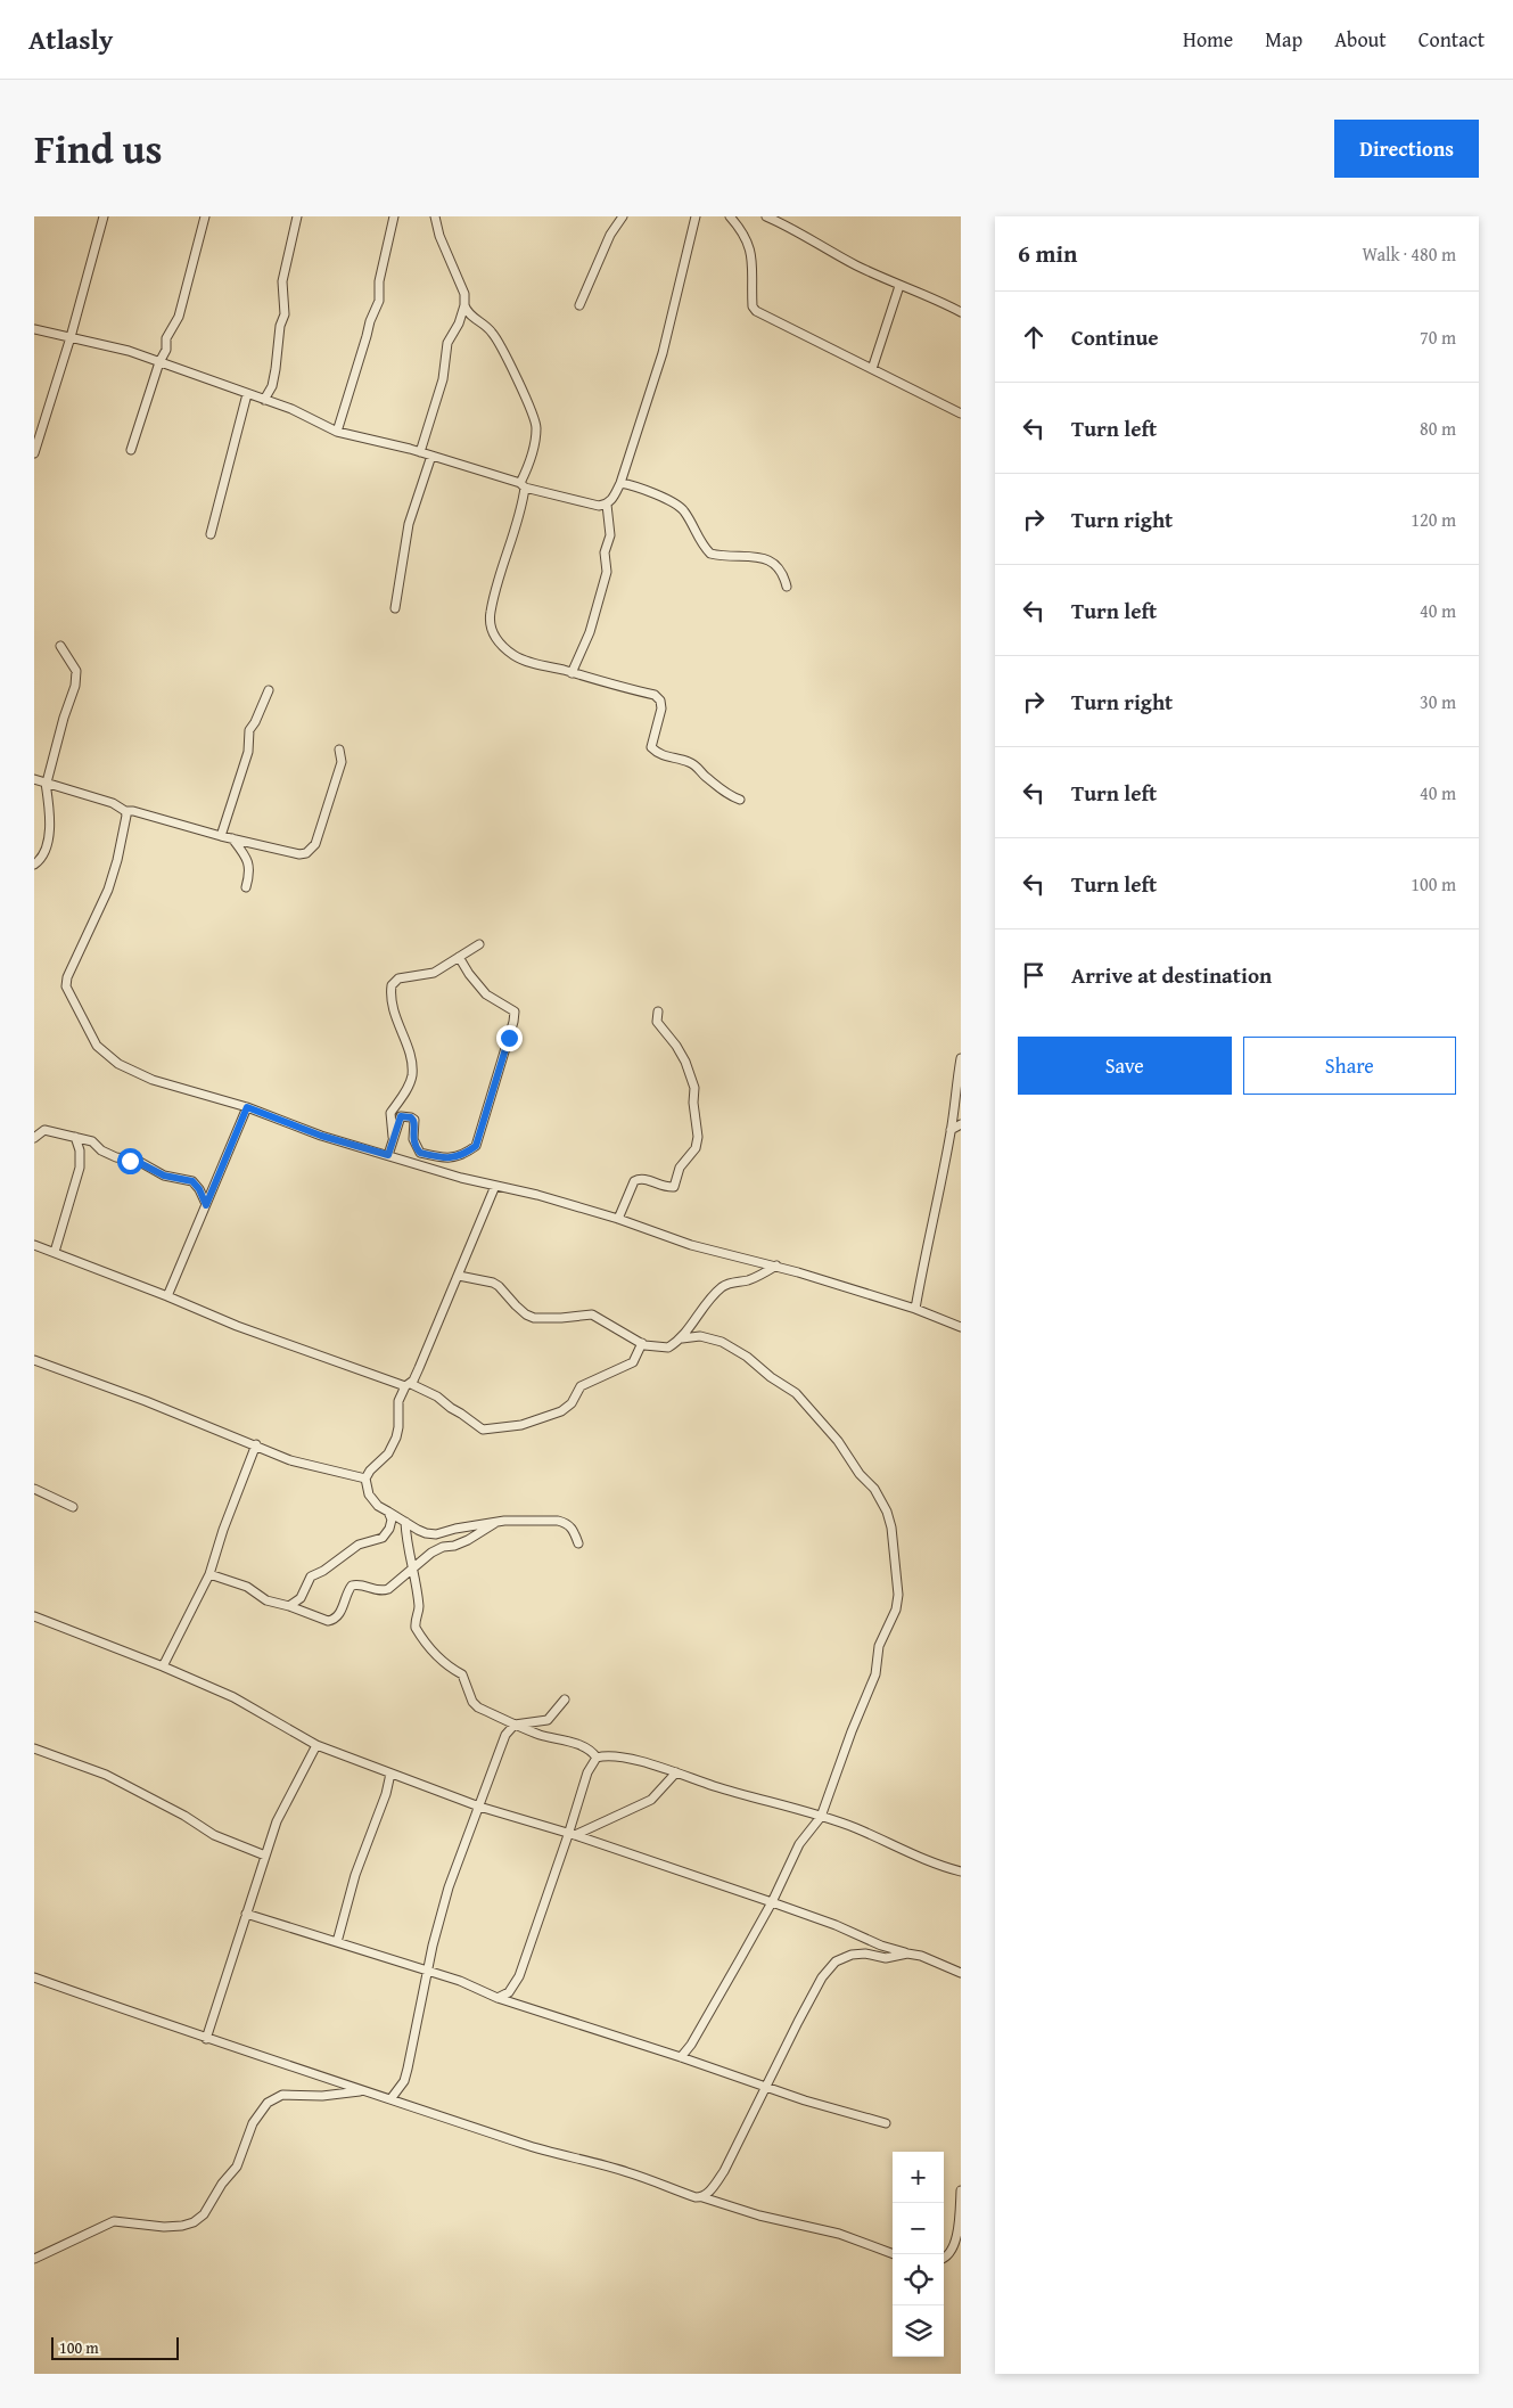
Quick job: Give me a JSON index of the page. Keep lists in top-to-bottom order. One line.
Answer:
{"scale_bar":"100 m","page":{"header":"Atlasly","nav":["Home","Map","About","Contact"],"title":"Find us","buttons":["Directions",["Save","Share"]],"heading":["6 min","Walk · 480 m"],"list":[["Continue","70 m"],["Turn left","80 m"],["Turn right","120 m"],["Turn left","40 m"],["Turn right","30 m"],["Turn left","40 m"],["Turn left","100 m"],"Arrive at destination"],"map_buttons":["+","−"],"scale":"100 m"}}
